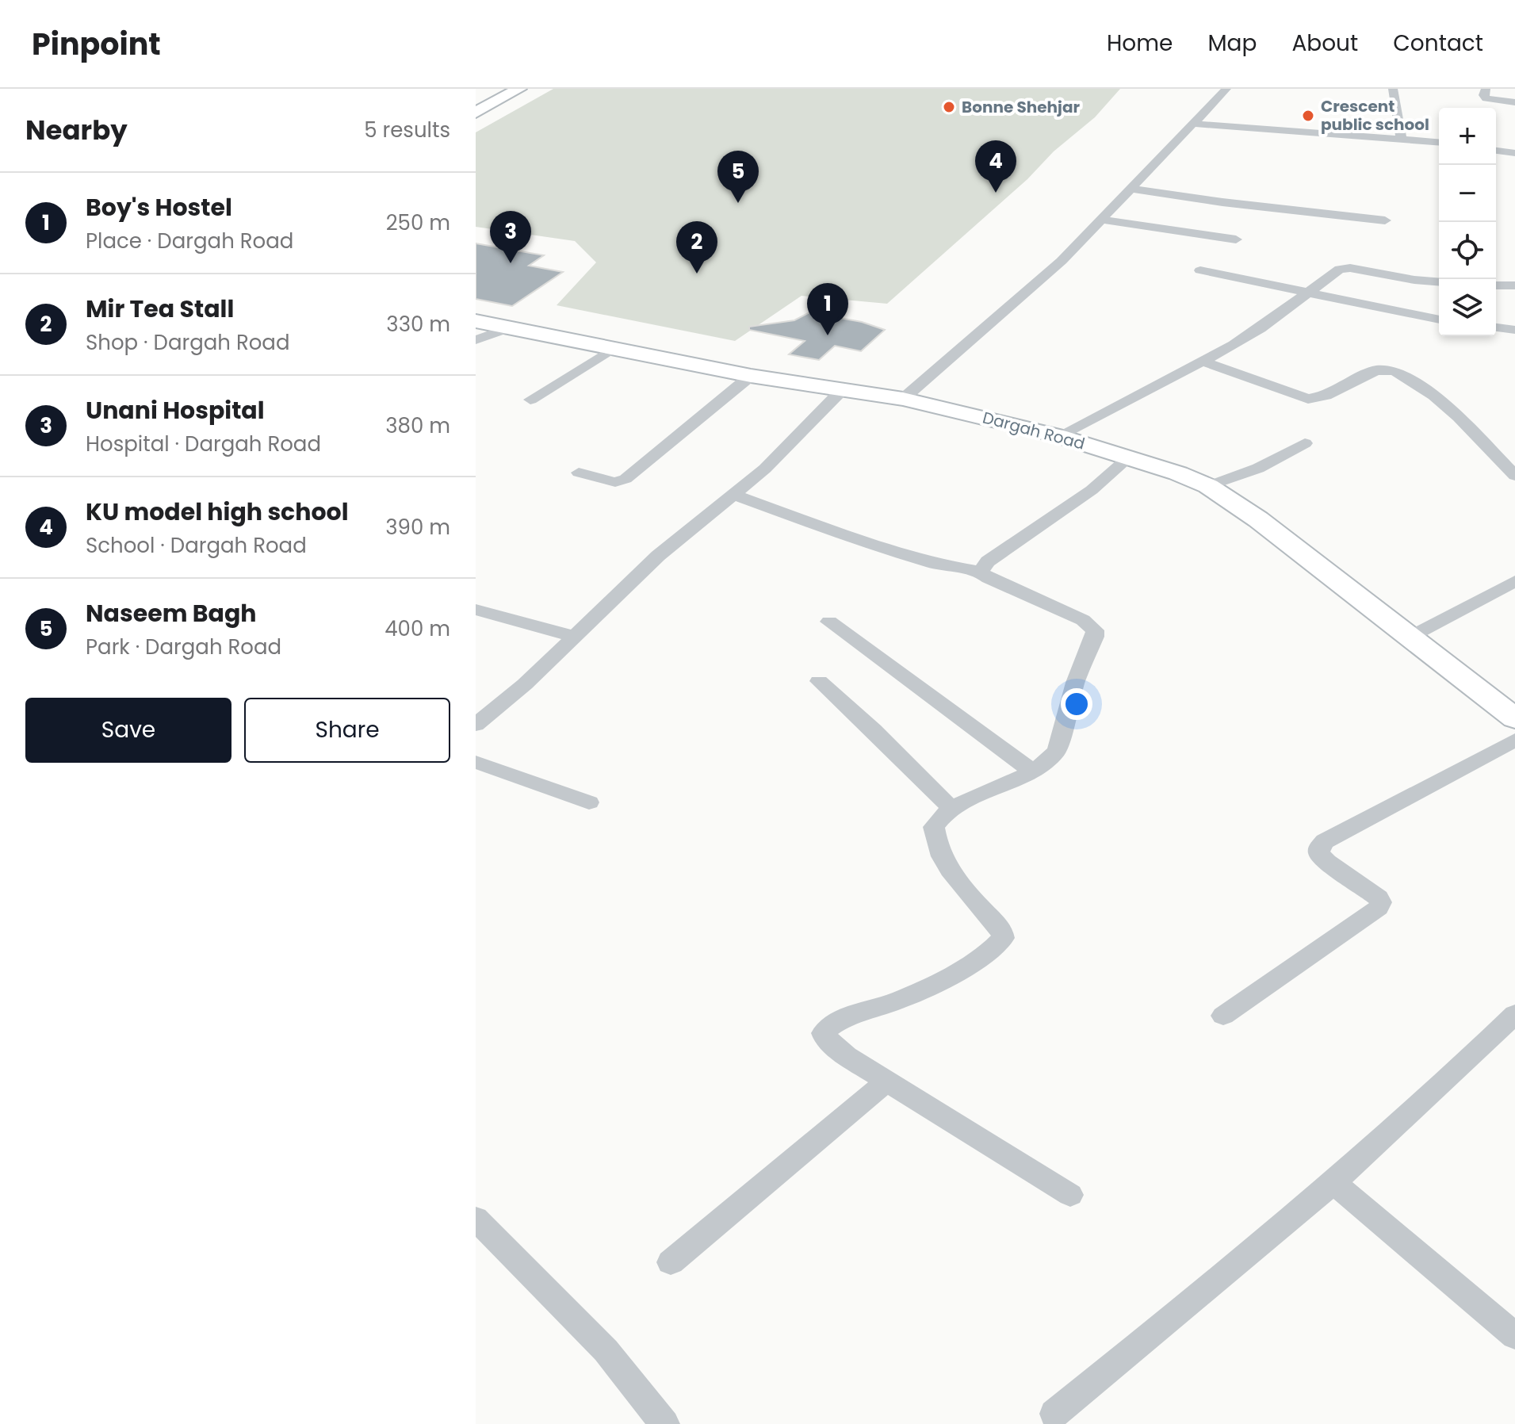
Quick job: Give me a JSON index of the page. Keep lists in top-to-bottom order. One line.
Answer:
{"streets":{"street":["Dargah Road"]},"places":["Bonne Shehjar","Crescent public school"],"page":{"header":"Pinpoint","nav":["Home","Map","About","Contact"],"heading":["Nearby","5 results"],"map_buttons":["+","−"],"pins":["4","5","3","2","1"],"list":[{"mark":"1","name":"Boy's Hostel","note":"Place · Dargah Road","value":"250 m"},{"mark":"2","name":"Mir Tea Stall","note":"Shop · Dargah Road","value":"330 m"},{"mark":"3","name":"Unani Hospital","note":"Hospital · Dargah Road","value":"380 m"},{"mark":"4","name":"KU model high school","note":"School · Dargah Road","value":"390 m"},{"mark":"5","name":"Naseem Bagh","note":"Park · Dargah Road","value":"400 m"}],"buttons":["Save","Share"]}}
